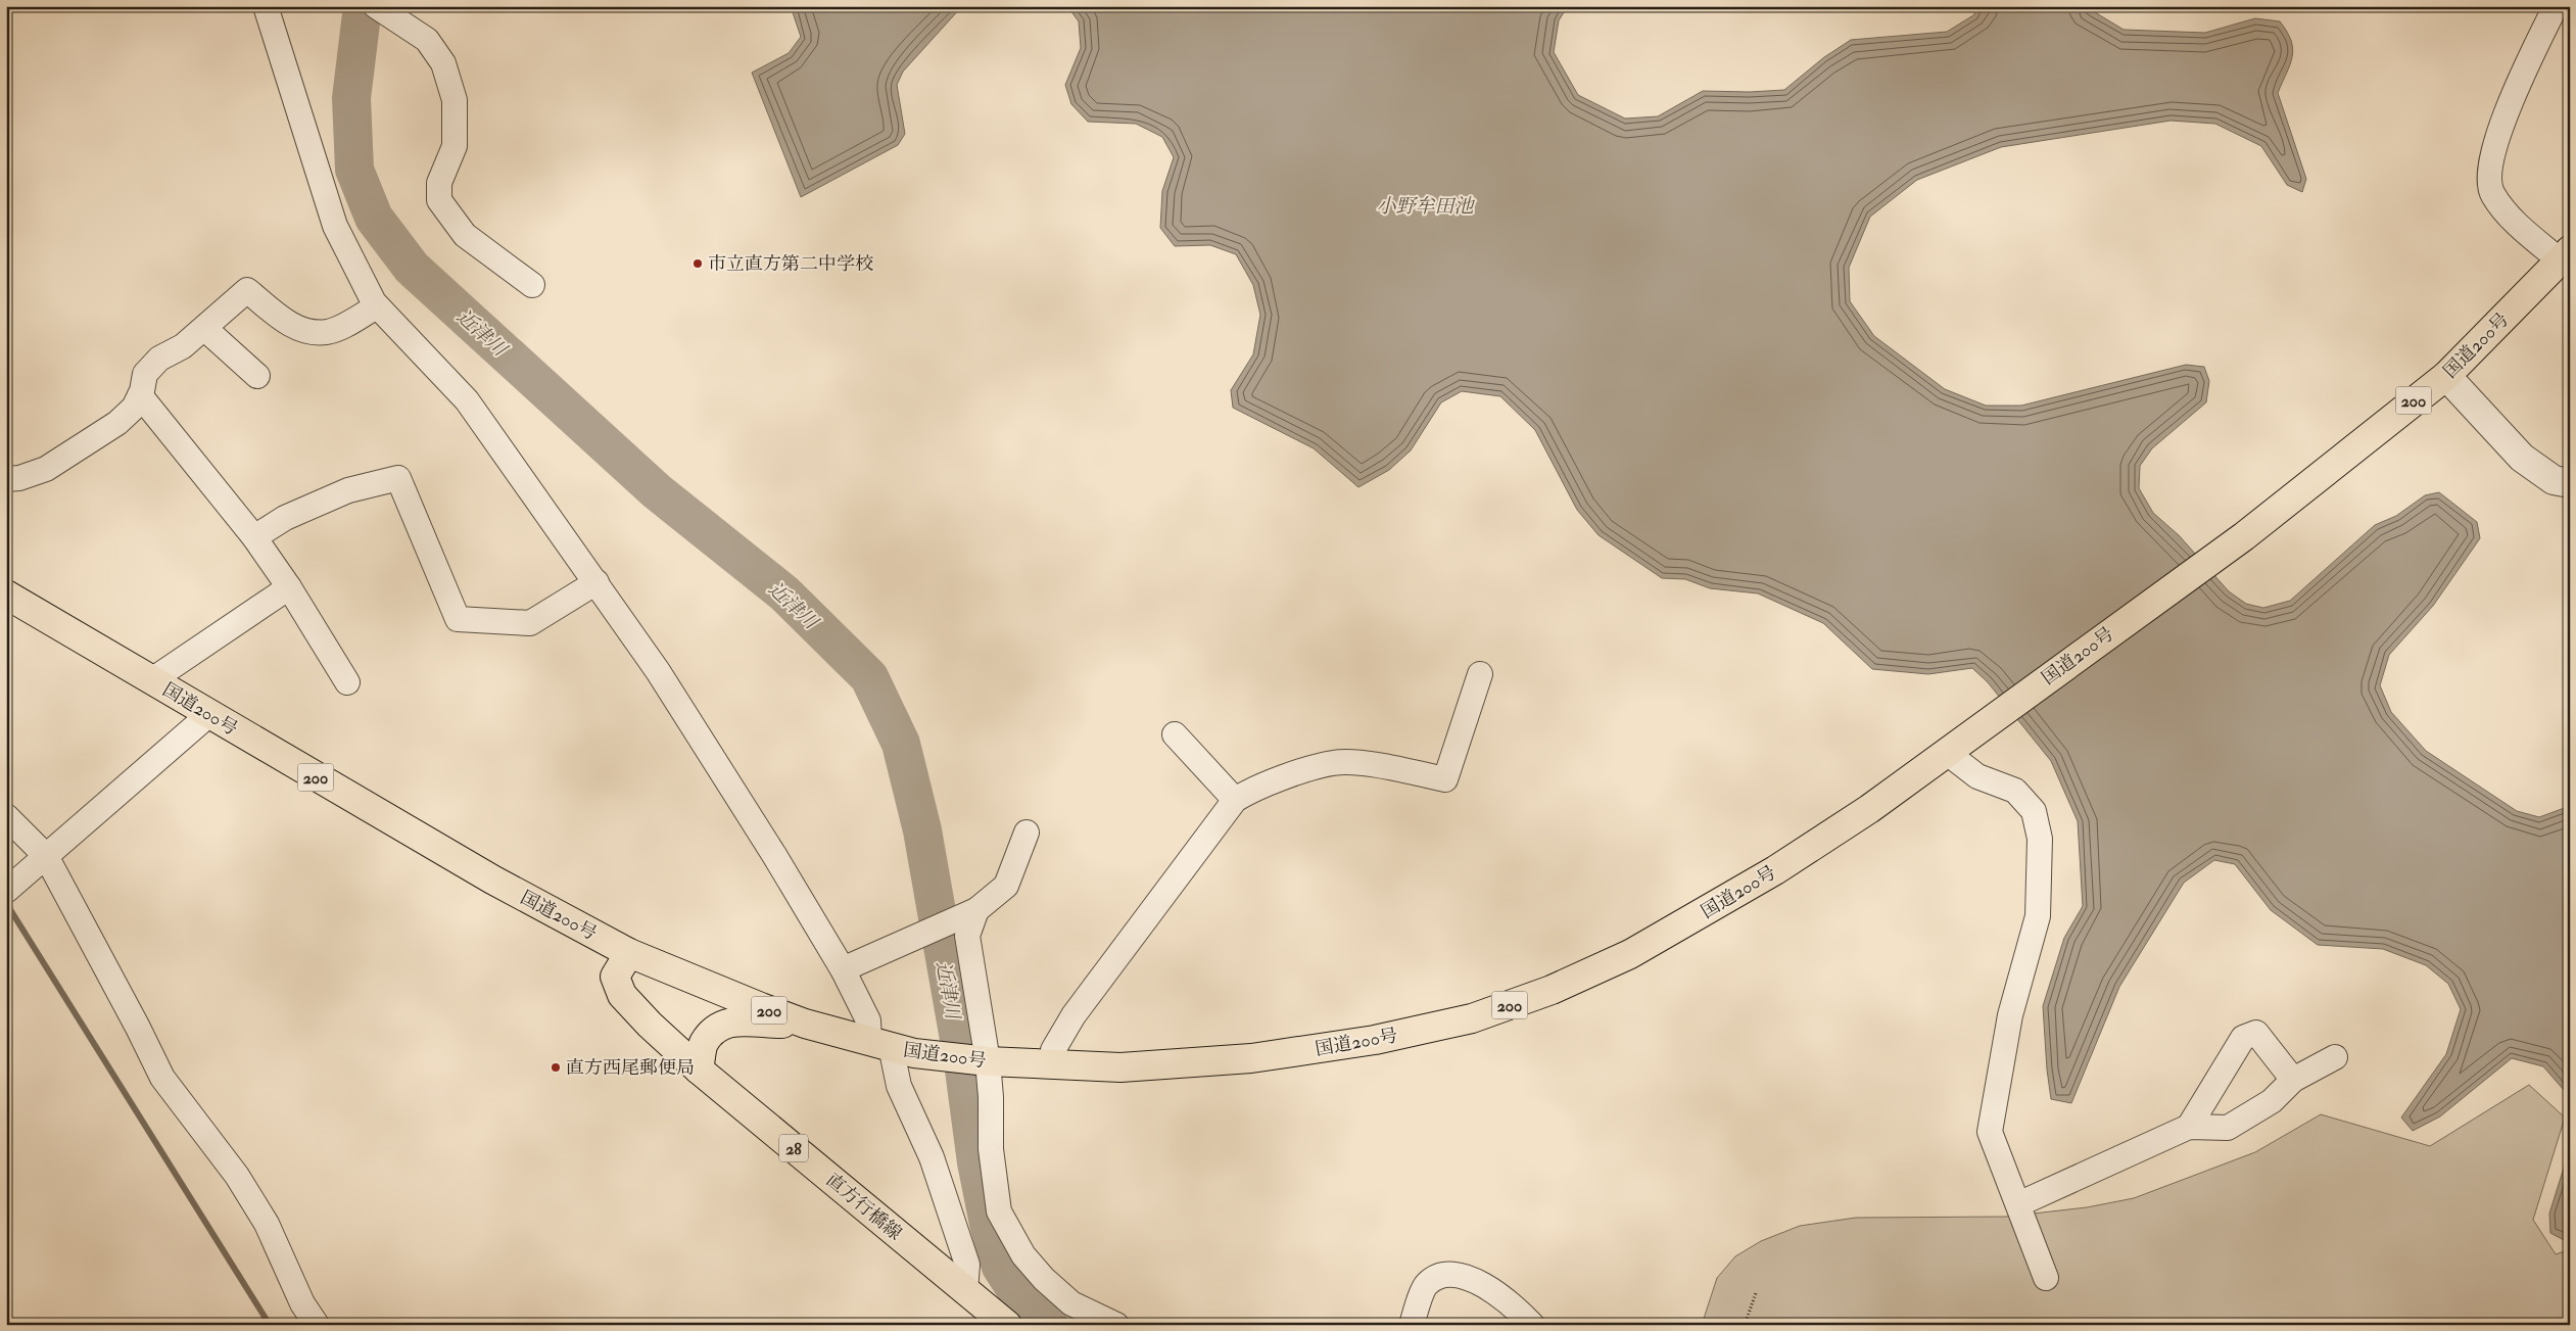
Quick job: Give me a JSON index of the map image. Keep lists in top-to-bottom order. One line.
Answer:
{"streets":{"main road":["国道200号","200","28","直方行橋線"]},"crossings":[["国道200号","直方行橋線"]],"water":["小野牟田池","近津川"],"places":["市立直方第二中学校","直方西尾郵便局"]}
